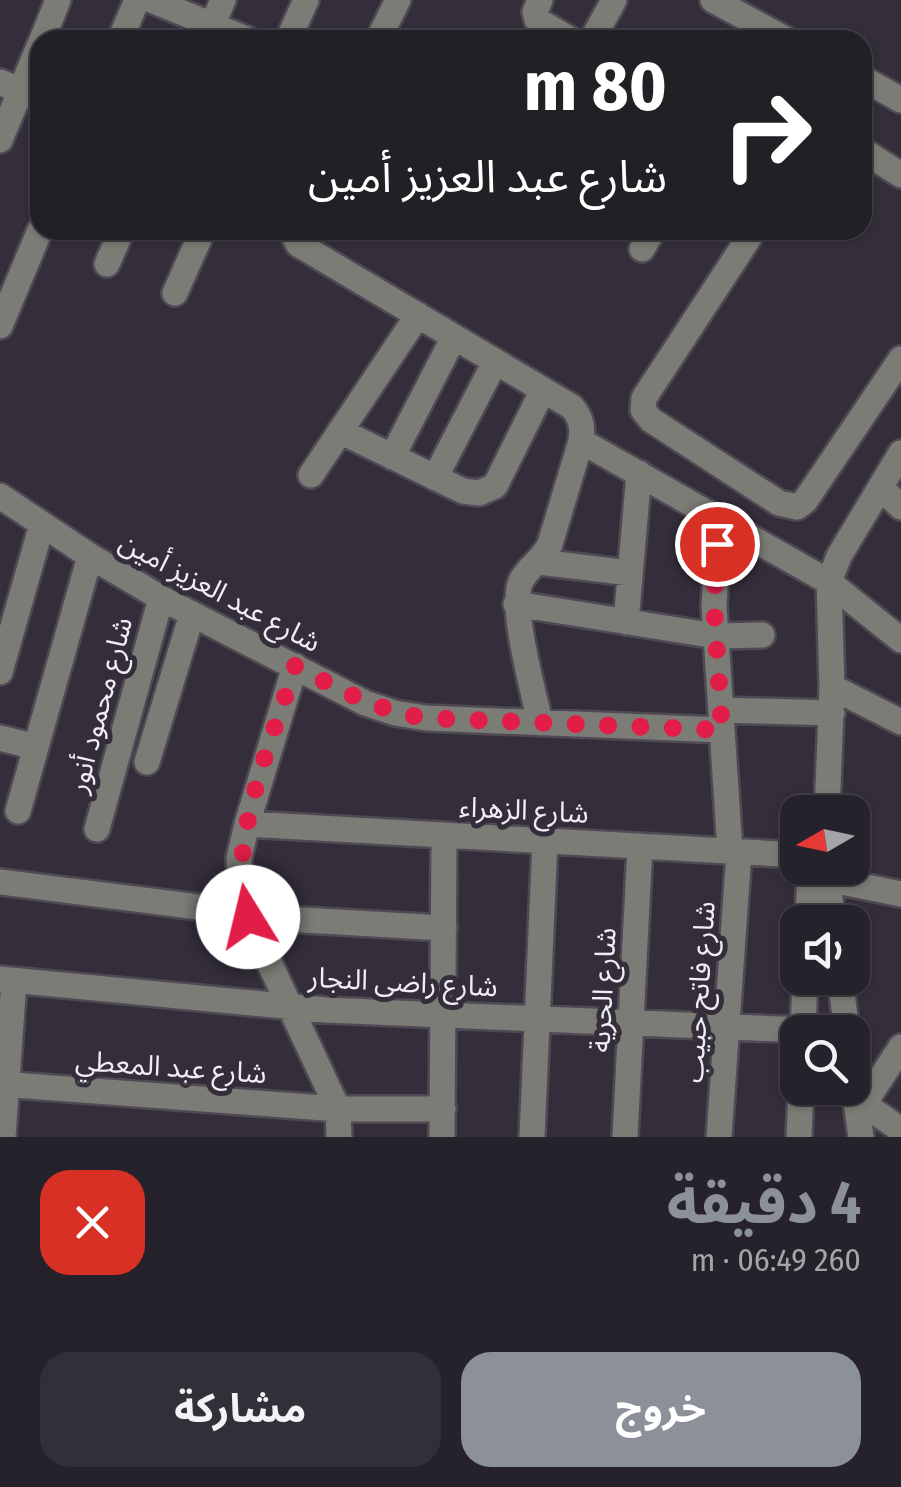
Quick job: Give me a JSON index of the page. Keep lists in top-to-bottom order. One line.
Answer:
{"streets":{"street":["شارع عبد العزيز أمين","شارع محمود أنور","شارع الزهراء","شارع راضى النجار","شارع الحرية","شارع فاتح حبيب","شارع عبد المعطي"]},"crossings":[["شارع عبد العزيز أمين","شارع محمود أنور"],["شارع عبد العزيز أمين","شارع فاتح حبيب"],["شارع الزهراء","شارع الحرية"],["شارع الزهراء","شارع فاتح حبيب"],["شارع راضى النجار","شارع الحرية"],["شارع راضى النجار","شارع فاتح حبيب"]],"north":"left","page":{"turn":["80 m","شارع عبد العزيز أمين"],"heading":["4 دقيقة","260 m · 06:49"],"buttons":["خروج","مشاركة"]}}
